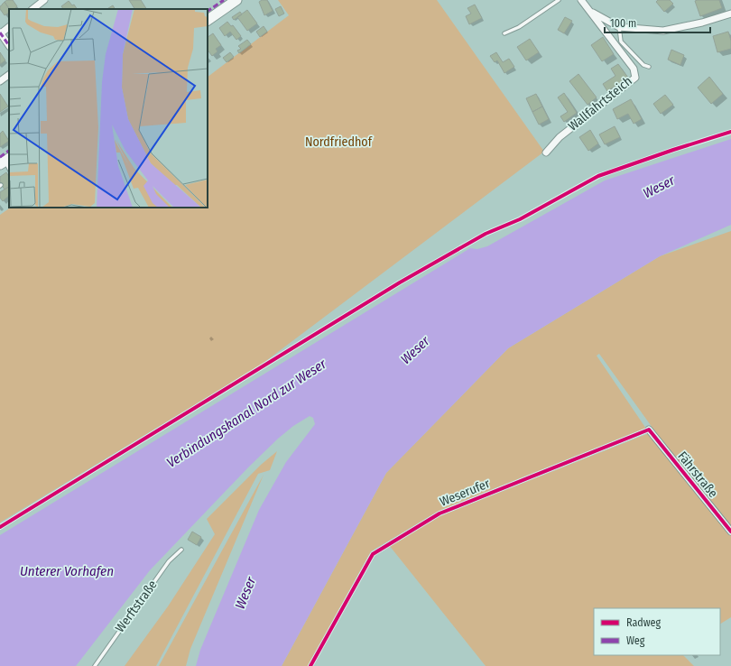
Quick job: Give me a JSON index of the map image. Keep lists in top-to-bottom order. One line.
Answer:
{"streets":{"street":["Wallfahrtsteich","Fährstraße"],"lane":["Weserufer","Werftstraße"]},"crossings":[["Fährstraße","Weserufer"]],"water":["Weser","Verbindungskanal Nord zur Weser","Unterer Vorhafen"],"parks":["Nordfriedhof"],"legend":["Radweg","Weg"],"scale_bar":"100 m"}
